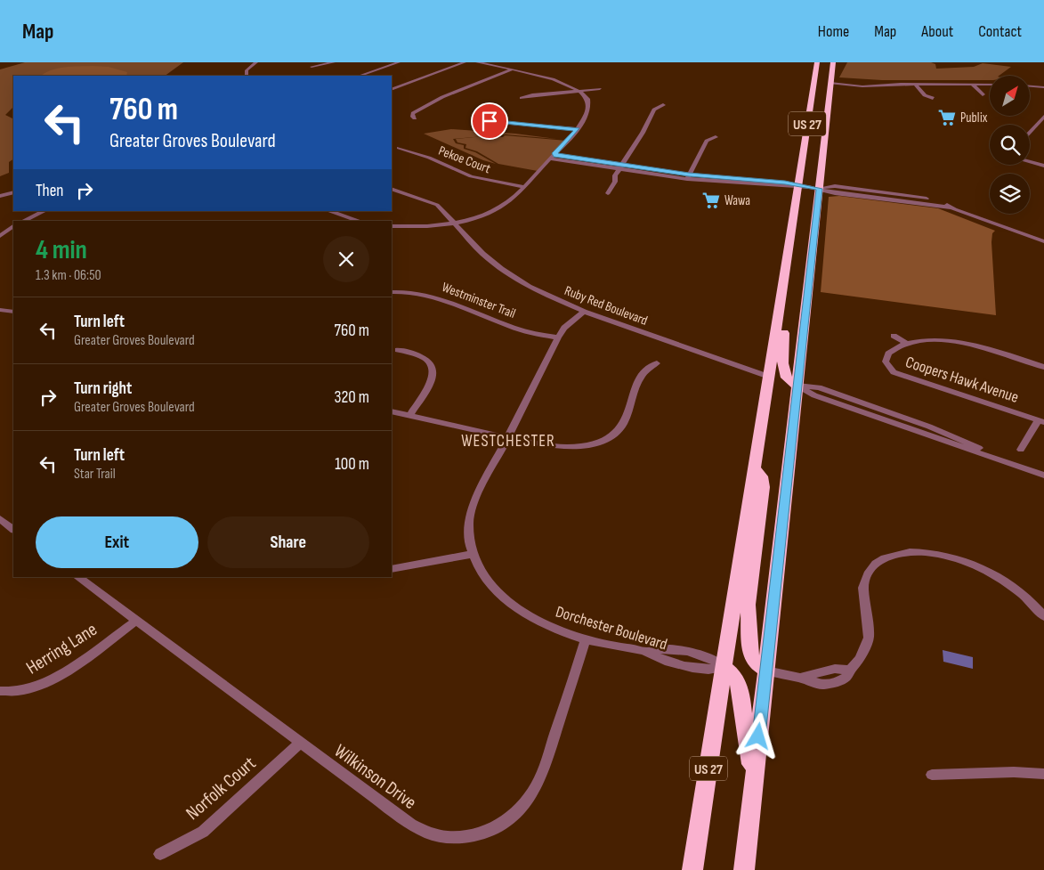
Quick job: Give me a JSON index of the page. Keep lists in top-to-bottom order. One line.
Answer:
{"streets":{"highway":["US 27"],"street":["Pekoe Court","Westminster Trail","Ruby Red Boulevard","Coopers Hawk Avenue","Dorchester Boulevard","Herring Lane","Wilkinson Drive","Norfolk Court"]},"crossings":[["US 27","Ruby Red Boulevard"],["US 27","Dorchester Boulevard"],["Westminster Trail","Dorchester Boulevard"],["Ruby Red Boulevard","Dorchester Boulevard"],["Dorchester Boulevard","Wilkinson Drive"],["Herring Lane","Wilkinson Drive"],["Wilkinson Drive","Norfolk Court"]],"districts":["WESTCHESTER"],"places":{"supermarket":["Publix","Wawa"]},"north":"top right","page":{"header":"Map","nav":["Home","Map","About","Contact"],"turn":["760 m","Greater Groves Boulevard"],"then":"Then","heading":["4 min","1.3 km · 06:50"],"list":[{"name":"Turn left","note":"Greater Groves Boulevard","value":"760 m"},{"name":"Turn right","note":"Greater Groves Boulevard","value":"320 m"},{"name":"Turn left","note":"Star Trail","value":"100 m"}],"buttons":["Exit","Share"]}}
